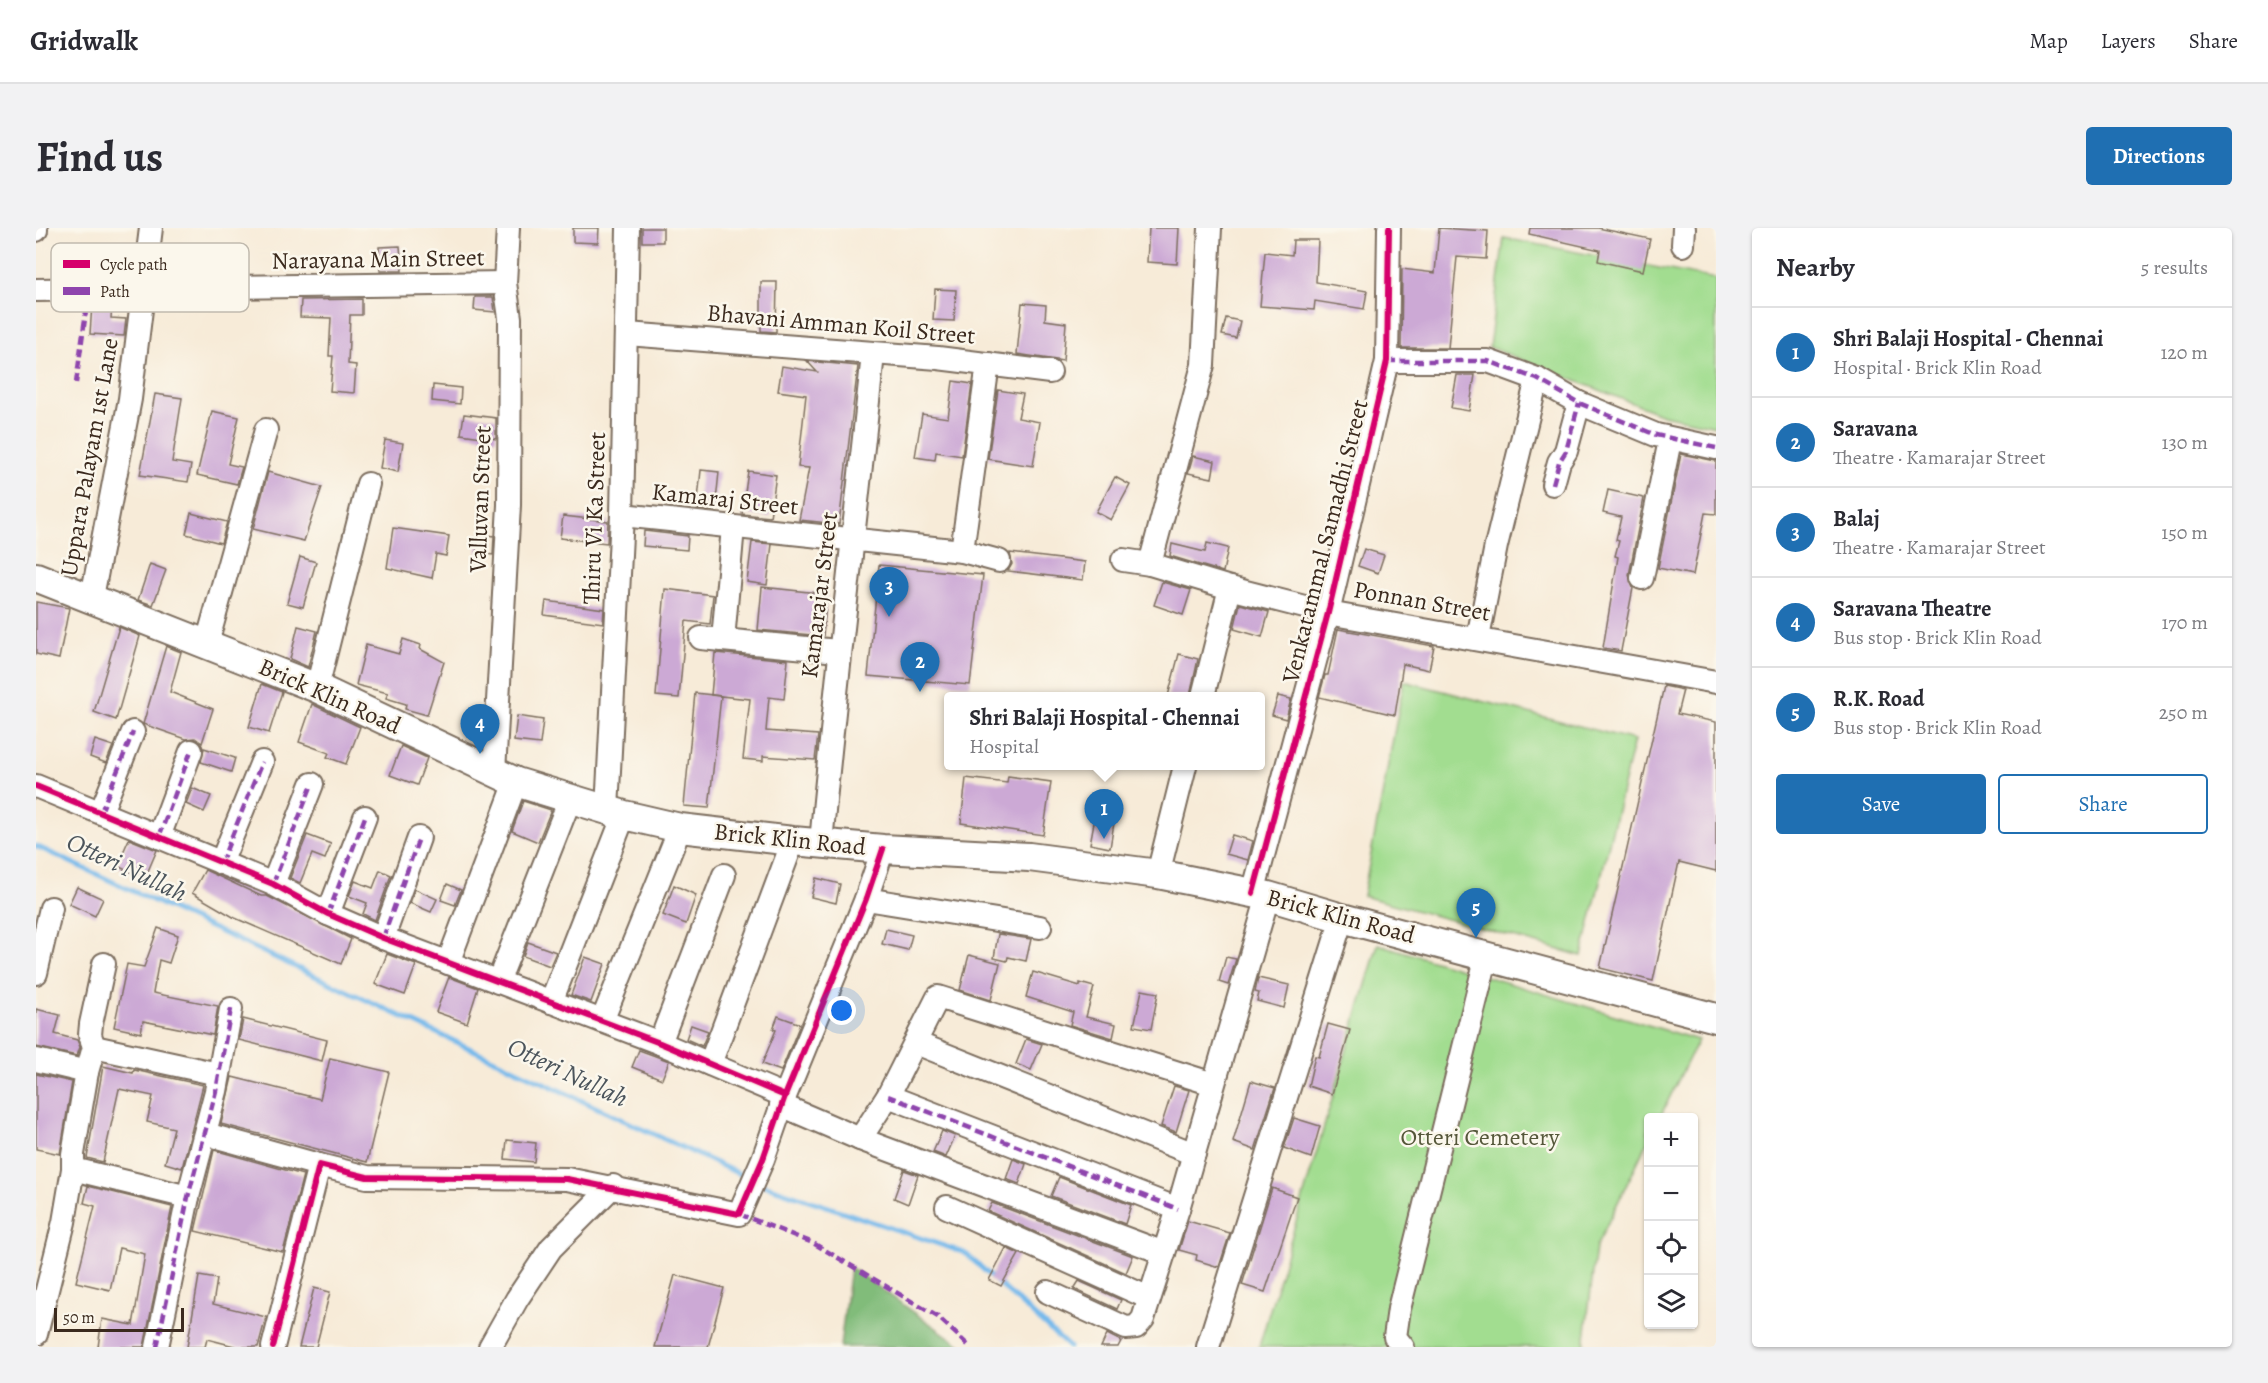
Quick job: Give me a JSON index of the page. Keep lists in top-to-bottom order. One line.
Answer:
{"streets":{"main road":["Brick Klin Road"],"street":["Narayana Main Street","Bhavani Amman Koil Street","Uppara Palayam 1st Lane","Valluvan Street","Kamaraj Street","Thiru Vi Ka Street","Venkatammal Samadhi Street","Kamarajar Street","Ponnan Street"]},"crossings":[["Narayana Main Street","Valluvan Street"],["Bhavani Amman Koil Street","Thiru Vi Ka Street"],["Bhavani Amman Koil Street","Kamarajar Street"],["Uppara Palayam 1st Lane","Brick Klin Road"],["Valluvan Street","Brick Klin Road"],["Kamaraj Street","Thiru Vi Ka Street"],["Kamaraj Street","Kamarajar Street"],["Thiru Vi Ka Street","Brick Klin Road"],["Venkatammal Samadhi Street","Ponnan Street"],["Venkatammal Samadhi Street","Brick Klin Road"],["Kamarajar Street","Brick Klin Road"]],"water":["Otteri Nullah"],"parks":["Otteri Cemetery"],"legend":["Cycle path","Path"],"scale_bar":"50 m","page":{"header":"Gridwalk","nav":["Map","Layers","Share"],"buttons":["Directions",["Save","Share"]],"title":"Find us","heading":["Nearby","5 results"],"list":[{"mark":"1","name":"Shri Balaji Hospital - Chennai","note":"Hospital · Brick Klin Road","value":"120 m"},{"mark":"2","name":"Saravana","note":"Theatre · Kamarajar Street","value":"130 m"},{"mark":"3","name":"Balaj","note":"Theatre · Kamarajar Street","value":"150 m"},{"mark":"4","name":"Saravana Theatre","note":"Bus stop · Brick Klin Road","value":"170 m"},{"mark":"5","name":"R.K. Road","note":"Bus stop · Brick Klin Road","value":"250 m"}],"pins":["3","2","4","1","5"],"popup":["Shri Balaji Hospital - Chennai","Hospital"],"map_buttons":["+","−"],"scale":"50 m"}}
